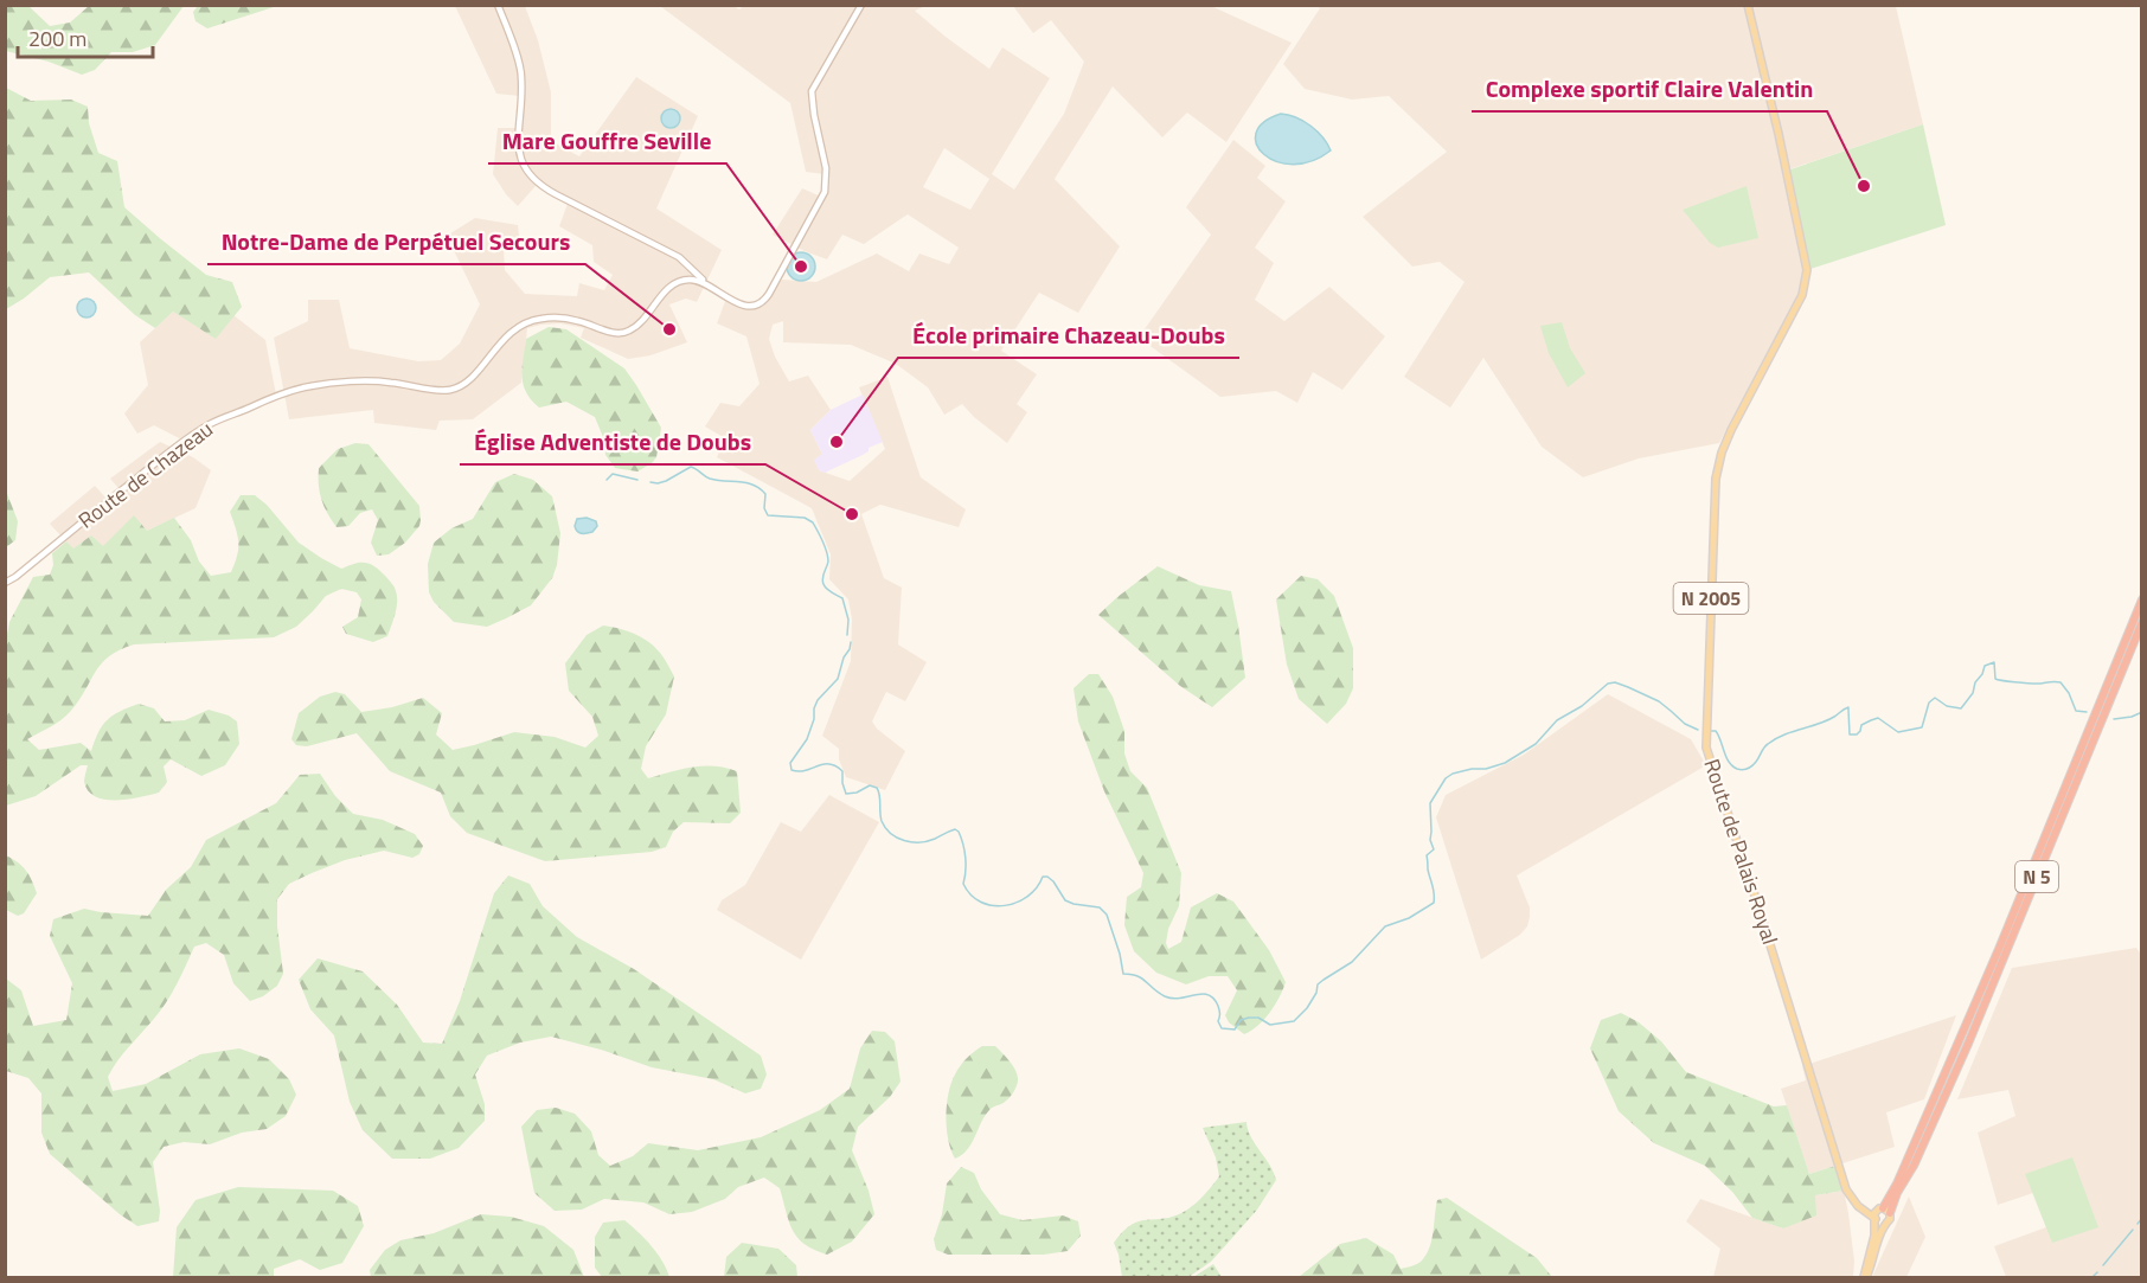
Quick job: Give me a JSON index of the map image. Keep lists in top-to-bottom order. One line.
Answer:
{"streets":{"highway":["N 5"],"main road":["Route de Chazeau","N 2005","Route de Palais Royal"]},"crossings":[["Route de Palais Royal","N 5"]],"places":["Complexe sportif Claire Valentin","Mare Gouffre Seville","Notre-Dame de Perpétuel Secours","École primaire Chazeau-Doubs","Église Adventiste de Doubs"],"scale_bar":"200 m"}
